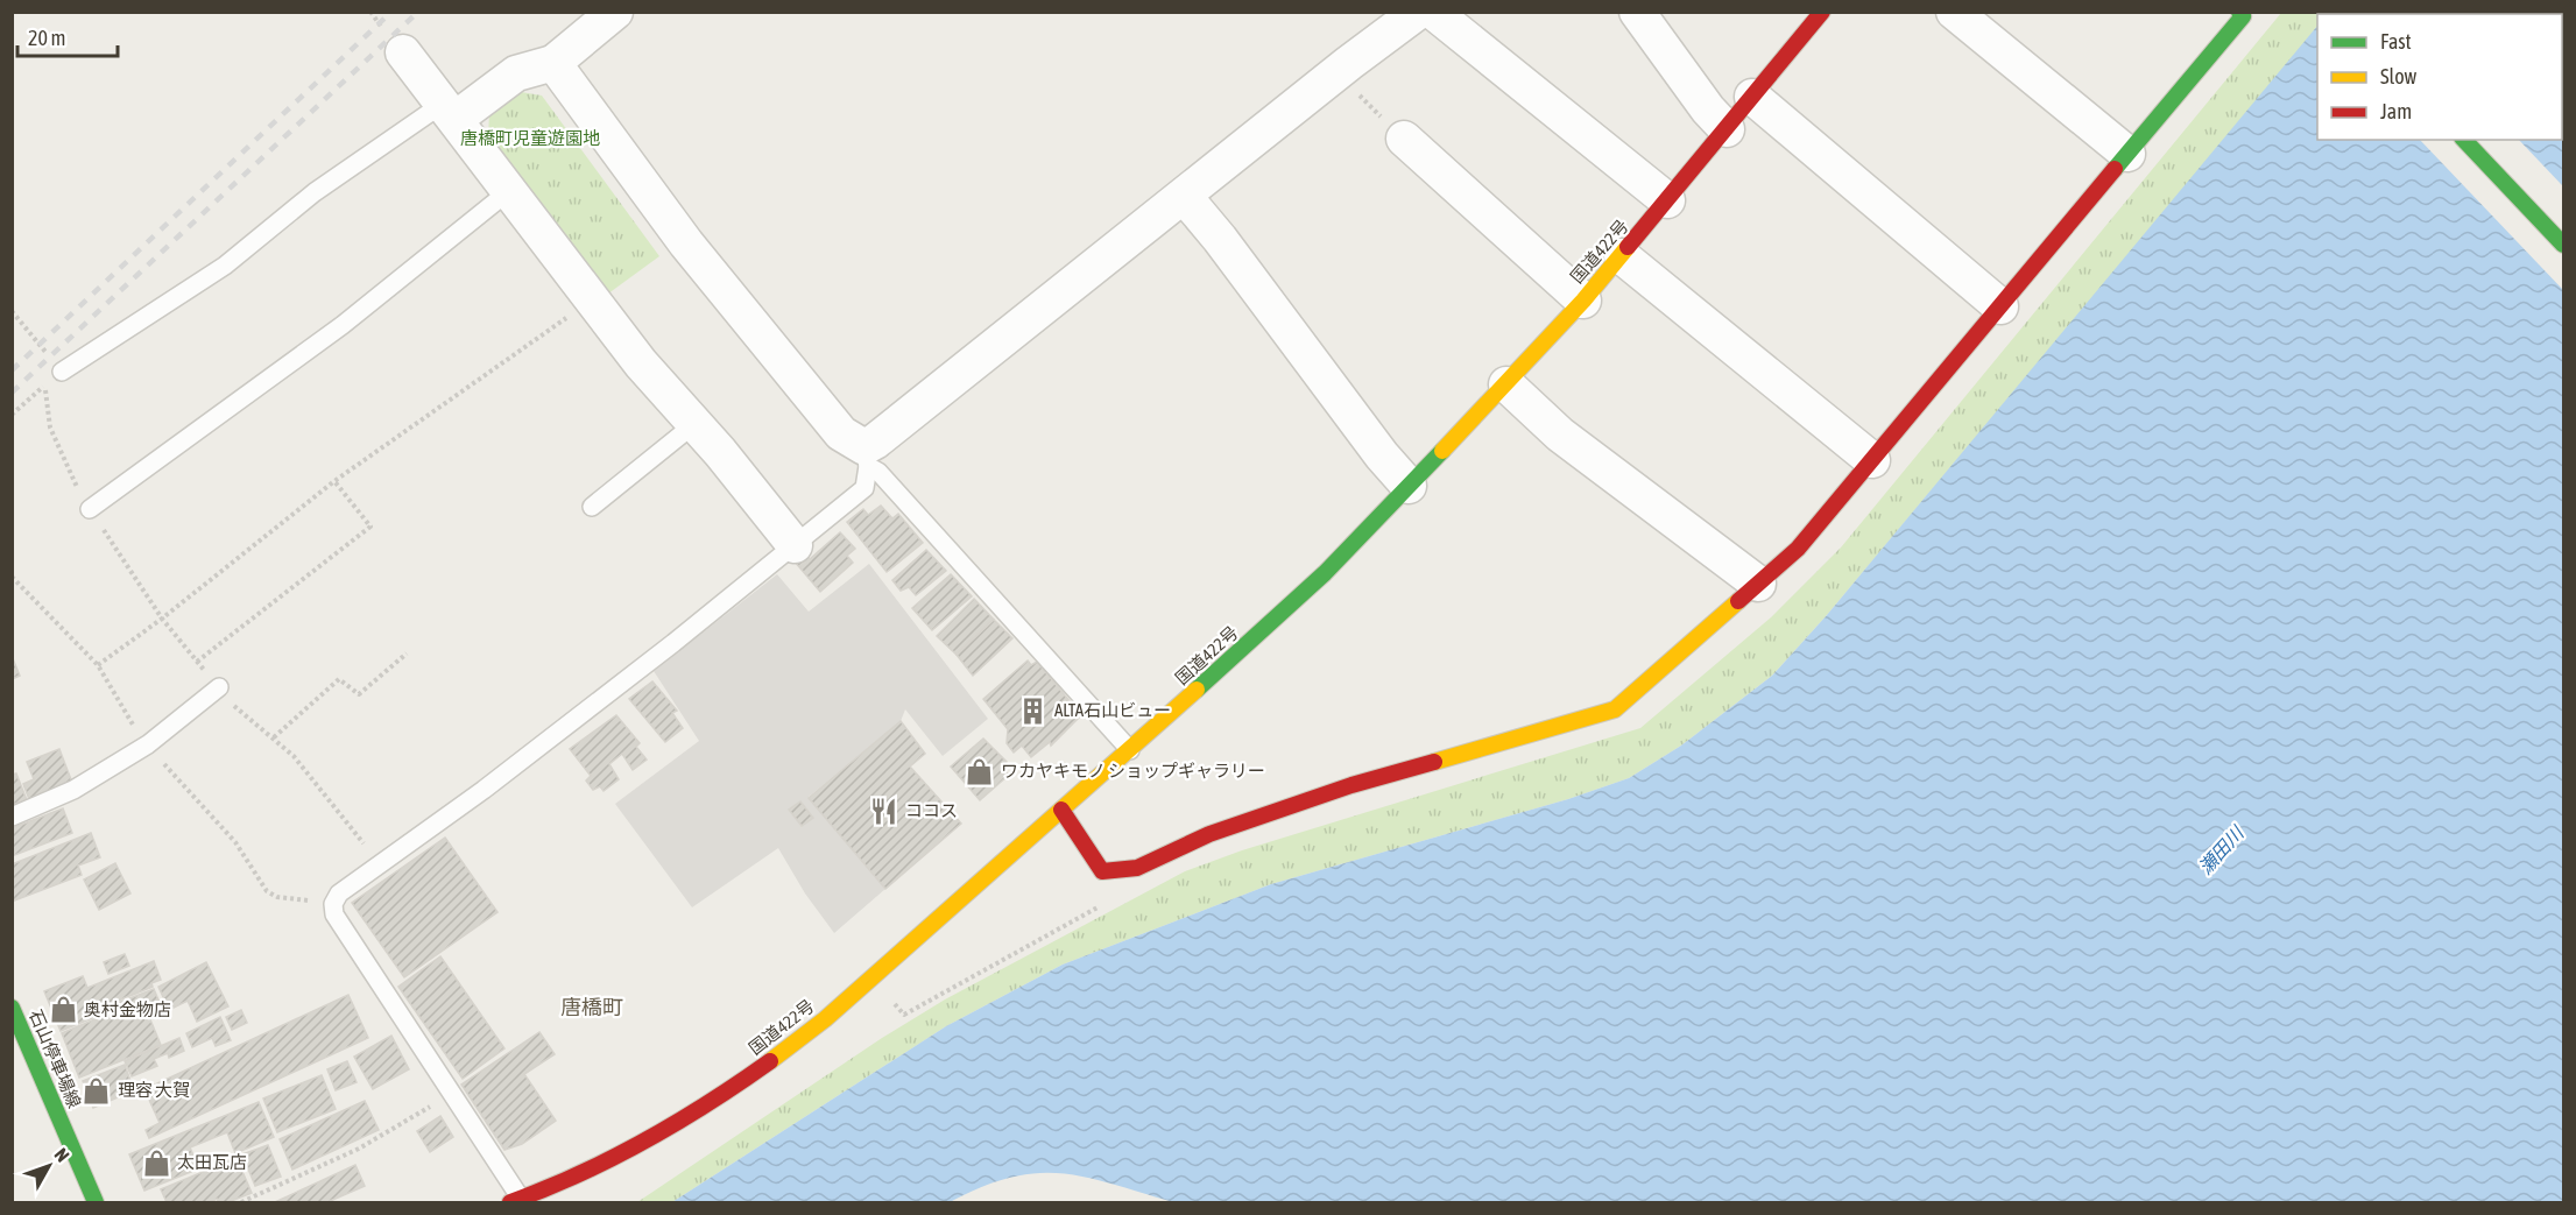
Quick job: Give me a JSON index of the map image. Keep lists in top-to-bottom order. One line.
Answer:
{"streets":{"main road":["国道422号","石山停車場線"]},"districts":["唐橋町"],"water":["瀬田川"],"parks":["唐橋町児童遊園地"],"places":{"building":["ALTA石山ビュー"],"shop":["ワカヤキモノ ショップギャラリー","奥村金物店","理容 大賀","太田瓦店"],"restaurant":["ココス"]},"legend":["Fast","Slow","Jam"],"scale_bar":"20 m","north":"top right"}
